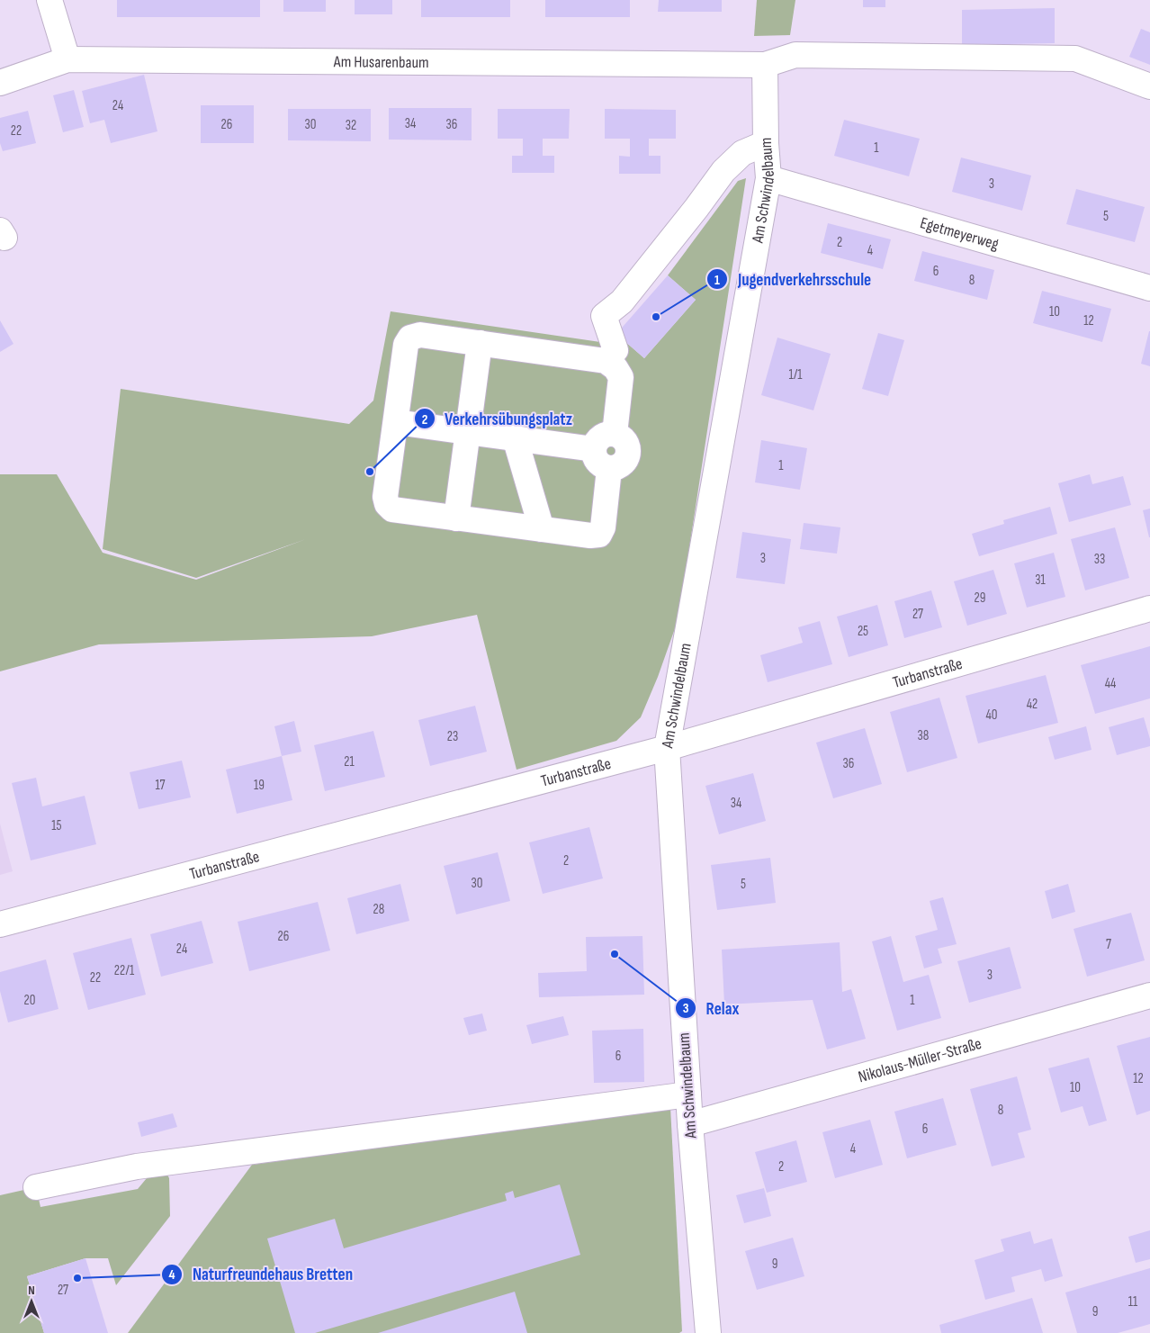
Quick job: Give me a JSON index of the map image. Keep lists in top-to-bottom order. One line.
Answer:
{"streets":{"street":["Am Husarenbaum","Am Schwindelbaum","Egetmeyerweg","Turbanstraße","Nikolaus-Müller-Straße"]},"crossings":[["Am Husarenbaum","Am Schwindelbaum"],["Am Schwindelbaum","Egetmeyerweg"],["Am Schwindelbaum","Turbanstraße"],["Am Schwindelbaum","Nikolaus-Müller-Straße"]],"places":["Jugendverkehrsschule","Verkehrsübungsplatz","Relax","Naturfreundehaus Bretten"],"house_numbers":["24","34","26","30","36","32","22","1","3","5","2","4","6","8","10","12","1/1","1","3","33","31","29","27","25","44","42","40","38","23","21","36","17","19","34","15","2","30","5","28","26","7","24","22/1","3","22","20","1","6","12","10","8","6","4","2","9","27","11","9"],"north":"top"}
